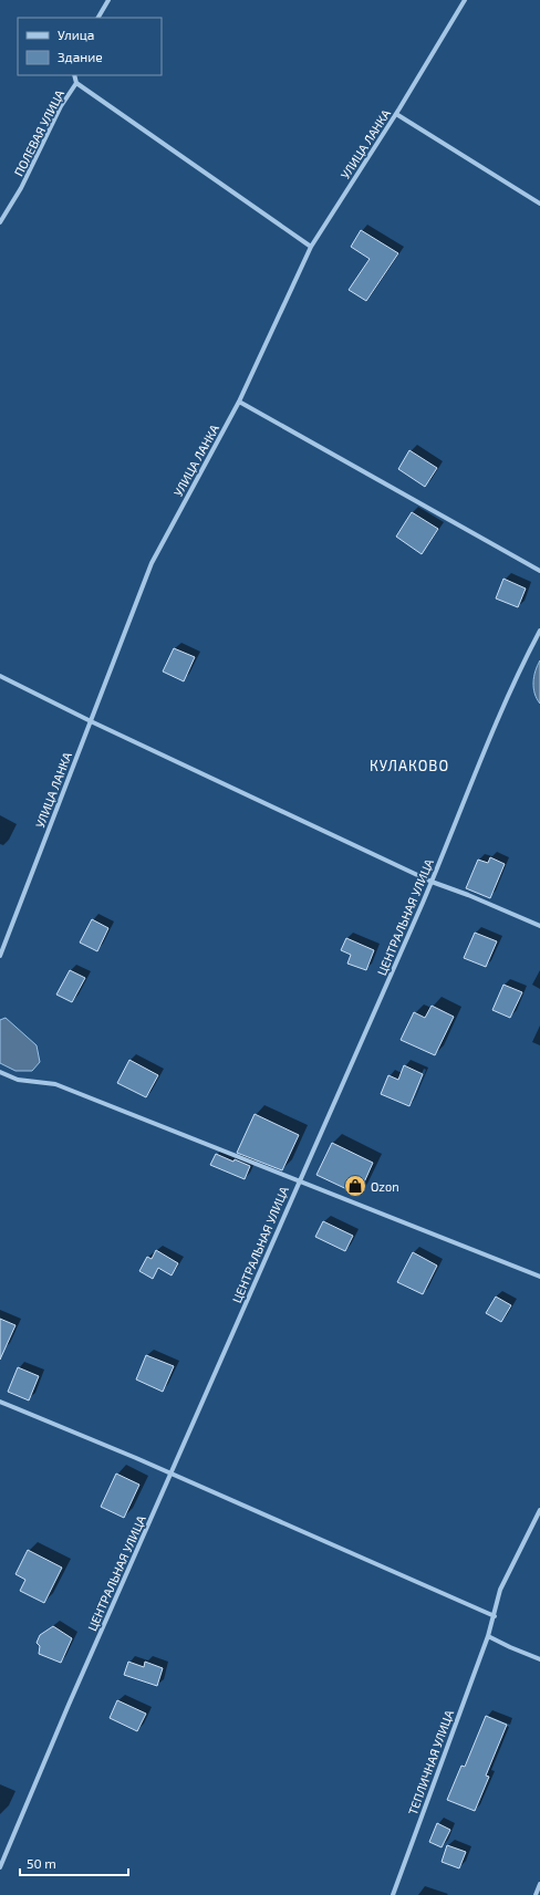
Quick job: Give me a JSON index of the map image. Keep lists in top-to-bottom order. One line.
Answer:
{"streets":{"street":["ПОЛЕВАЯ УЛИЦА","УЛИЦА ЛАНКА","ЦЕНТРАЛЬНАЯ УЛИЦА","ТЕПЛИЧНАЯ УЛИЦА"]},"districts":["КУЛАКОВО"],"places":{"shop":["Ozon"]},"legend":["Улица","Здание"],"scale_bar":"50 m"}
